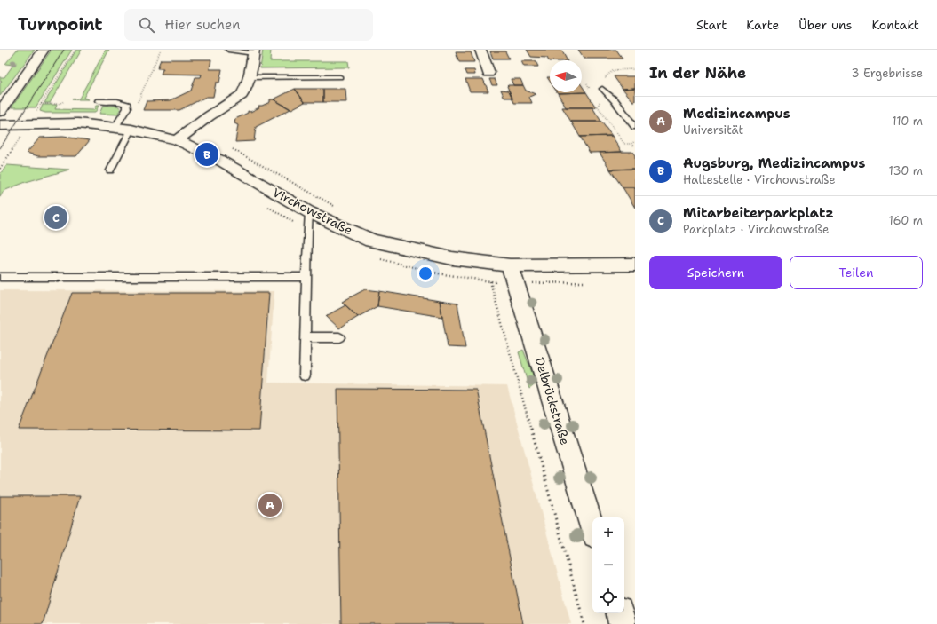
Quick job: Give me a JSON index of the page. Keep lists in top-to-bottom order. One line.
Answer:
{"streets":{"street":["Virchowstraße","Delbrückstraße"]},"crossings":[["Virchowstraße","Delbrückstraße"]],"north":"left","page":{"header":"Turnpoint","search":"Hier suchen","nav":["Start","Karte","Über uns","Kontakt"],"heading":["In der Nähe","3 Ergebnisse"],"list":[{"mark":"A","name":"Medizincampus","note":"Universität","value":"110 m"},{"mark":"B","name":"Augsburg, Medizincampus","note":"Haltestelle · Virchowstraße","value":"130 m"},{"mark":"C","name":"Mitarbeiterparkplatz","note":"Parkplatz · Virchowstraße","value":"160 m"}],"pins":["B","C","A"],"buttons":["Speichern","Teilen"],"map_buttons":["+","−"]}}
